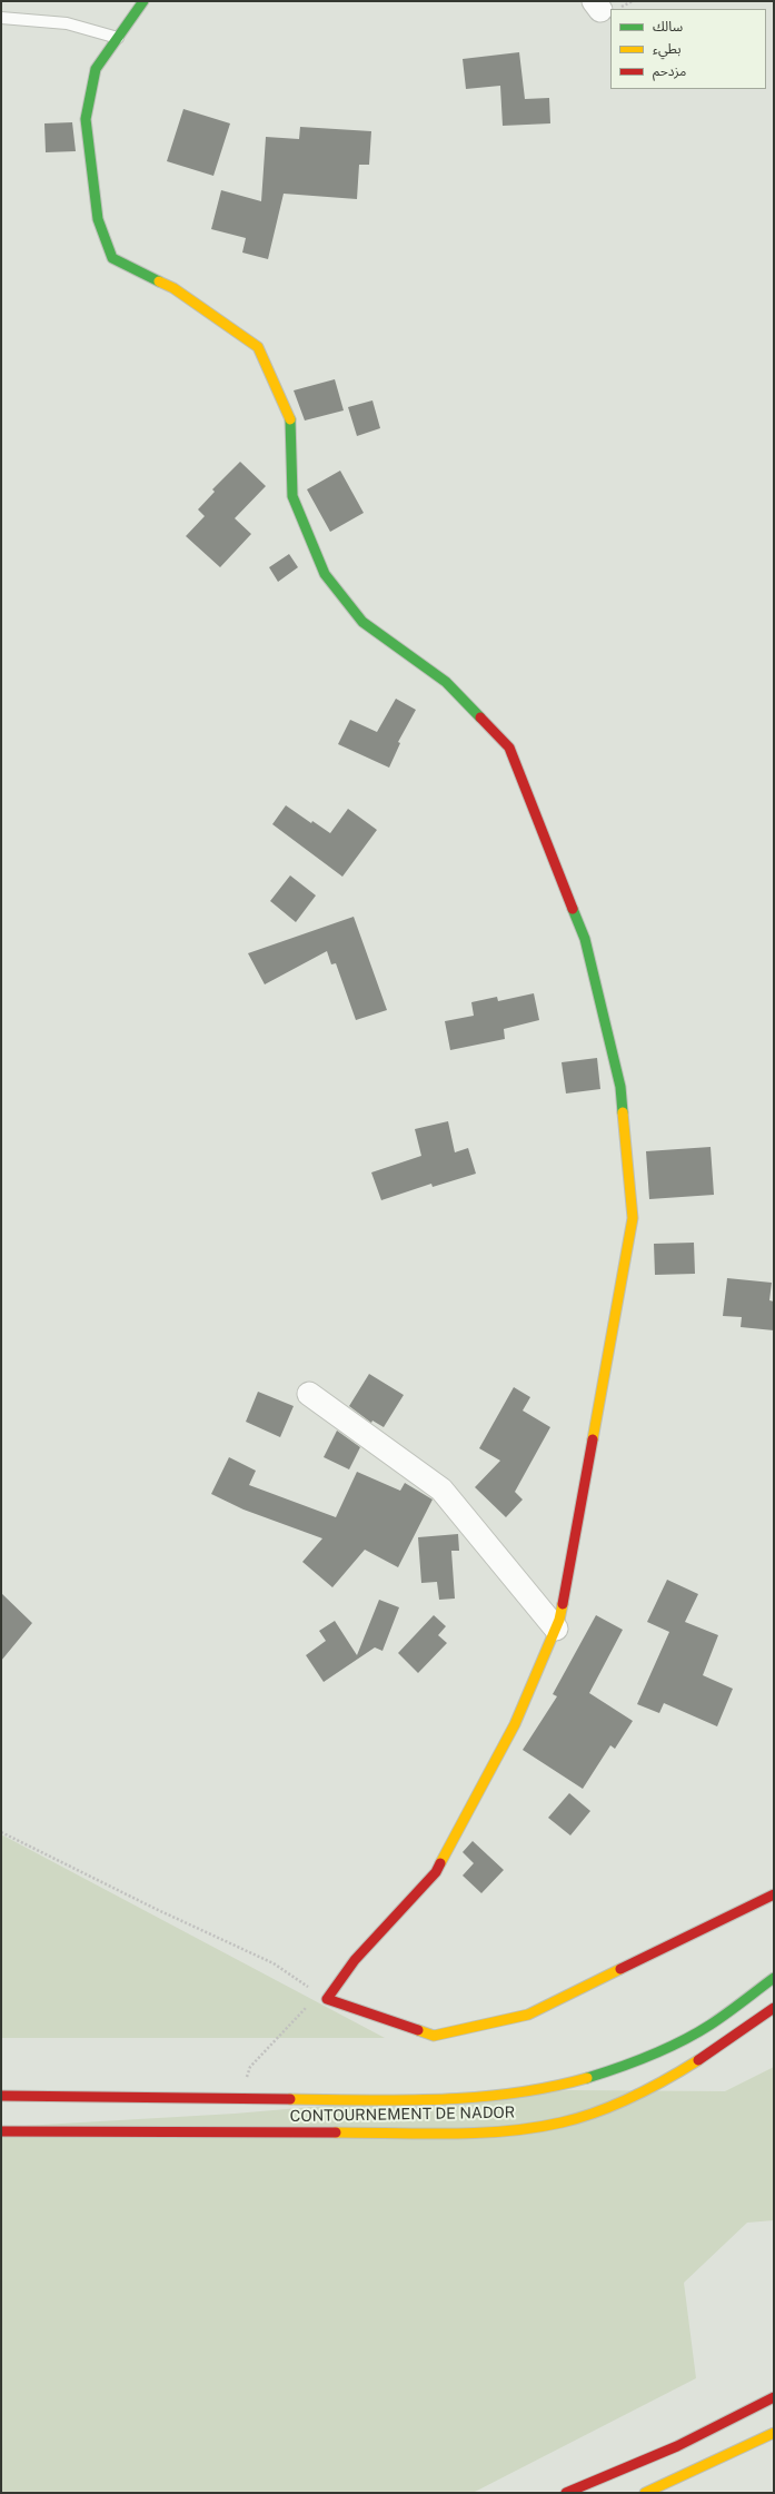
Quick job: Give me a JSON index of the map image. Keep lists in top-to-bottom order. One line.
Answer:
{"streets":{"main road":["CONTOURNEMENT DE NADOR"]},"legend":["سالك","بطيء","مزدحم"]}
